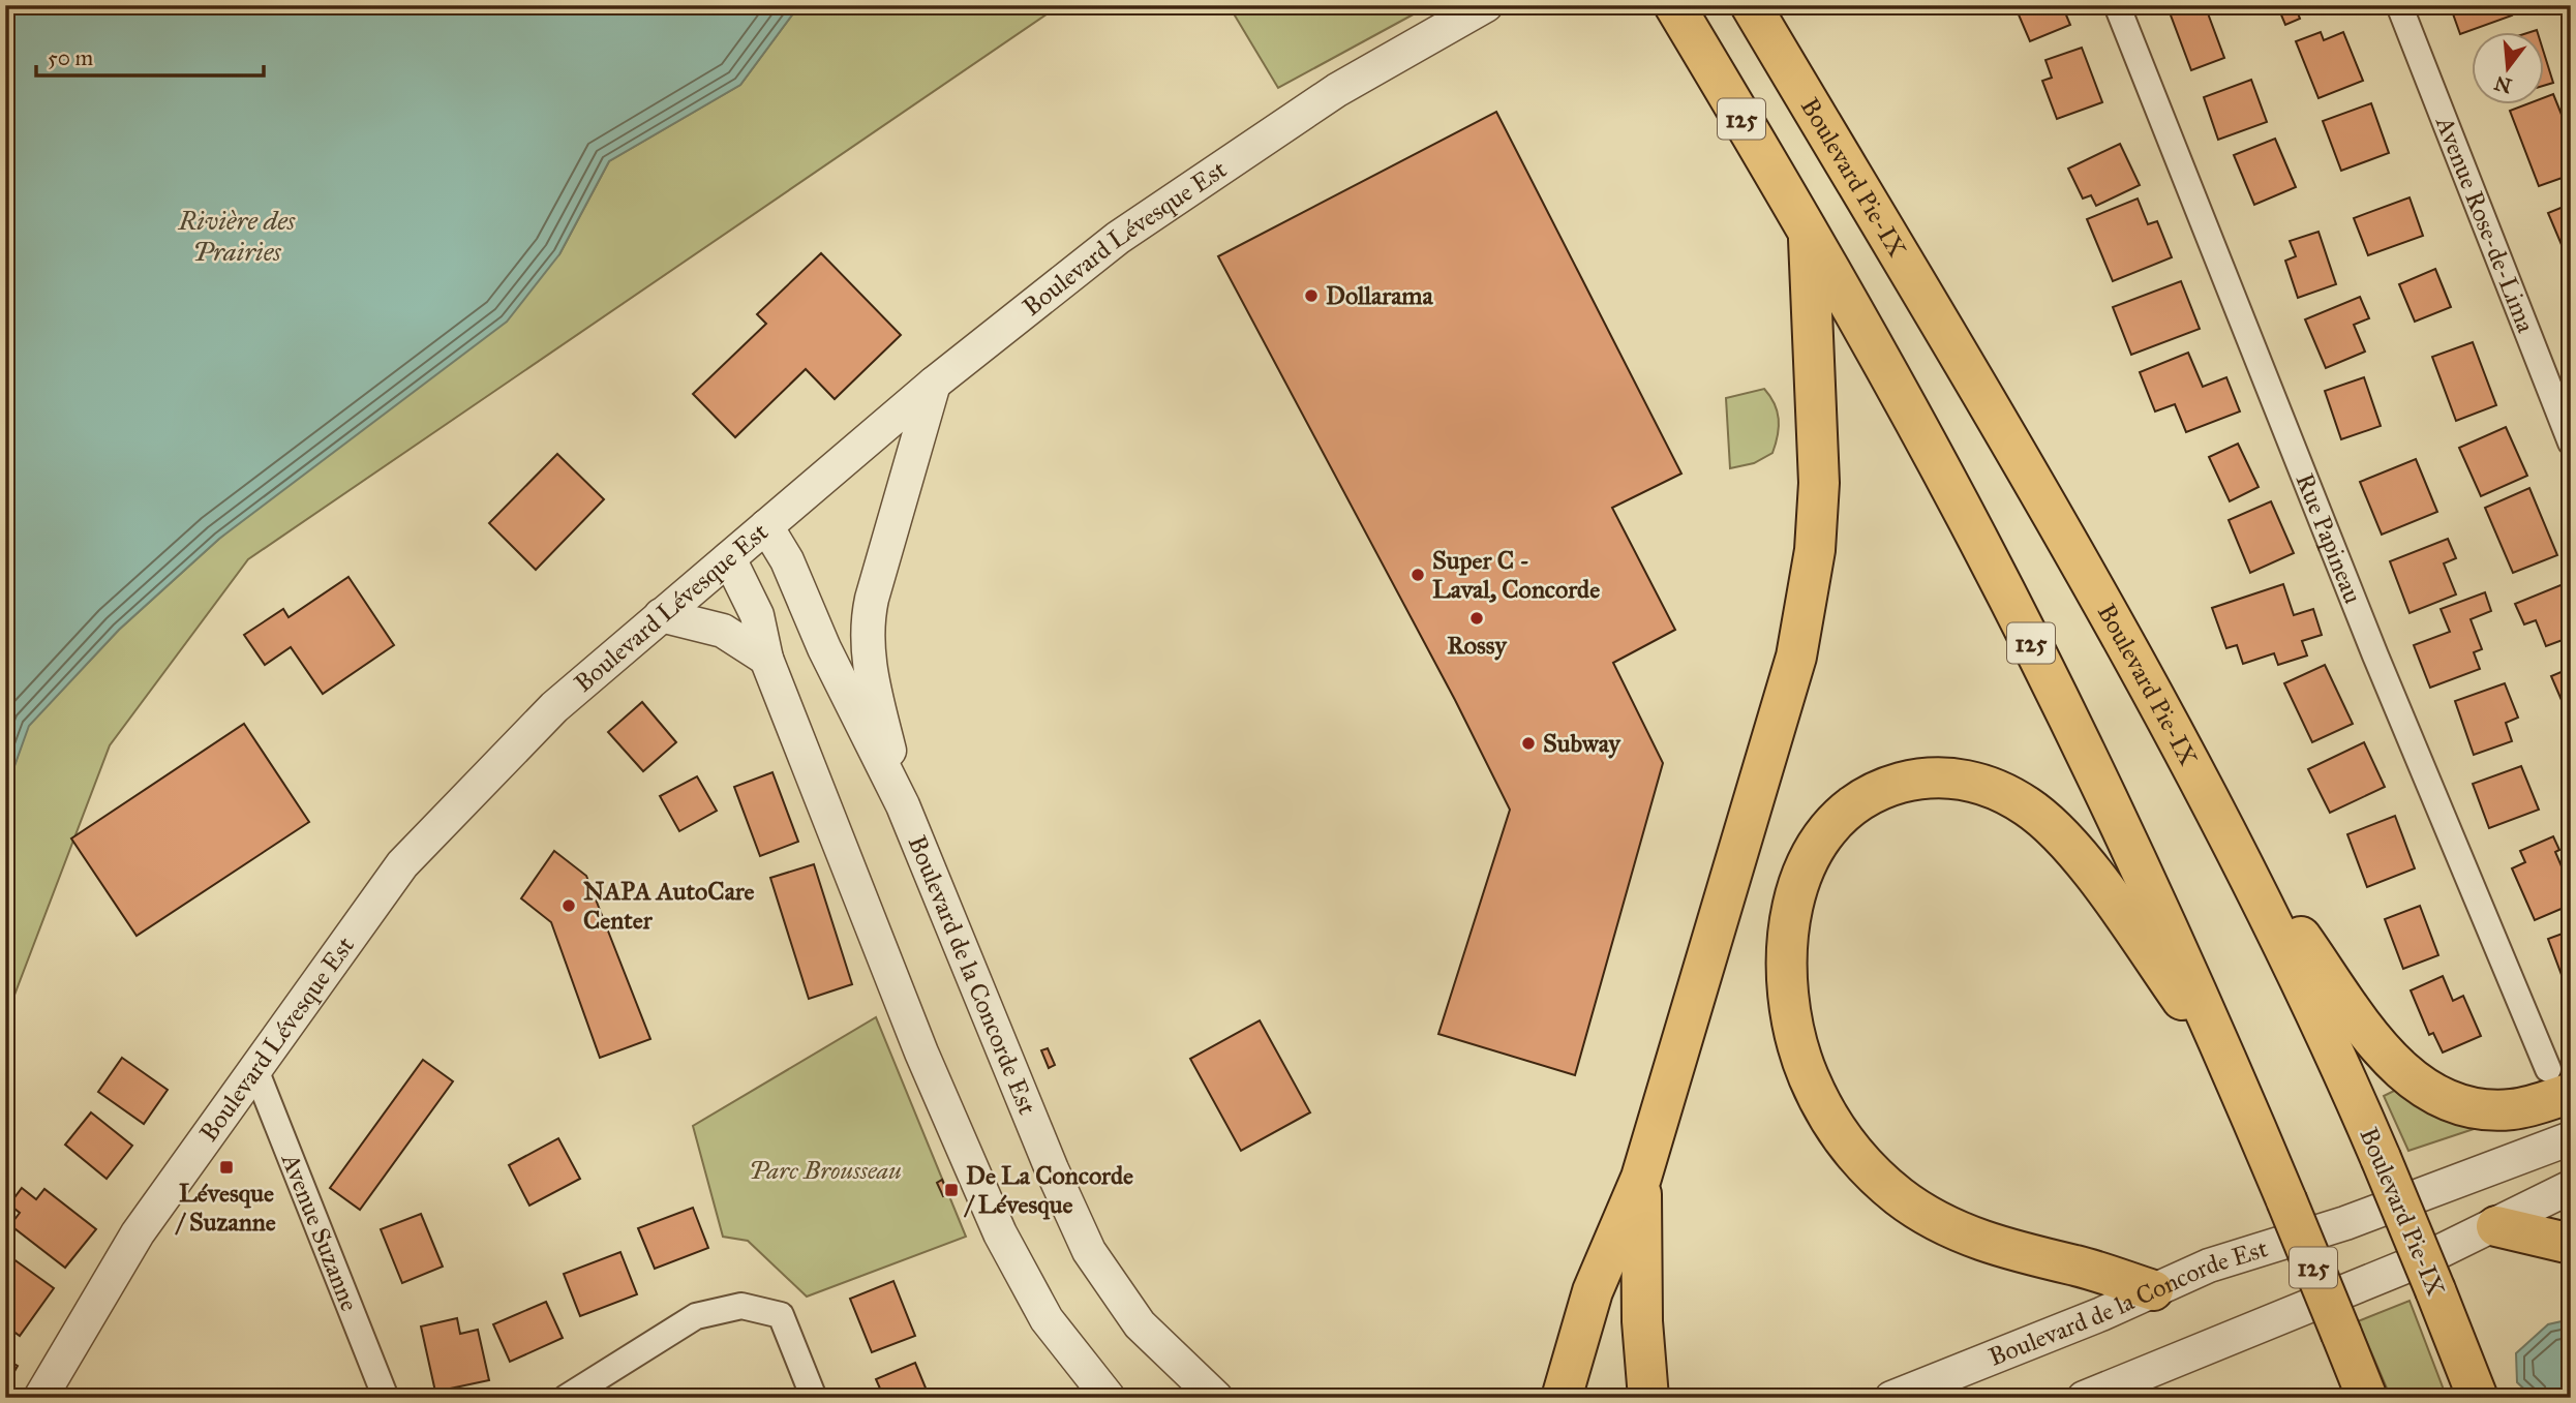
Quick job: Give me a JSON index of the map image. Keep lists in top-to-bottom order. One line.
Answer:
{"streets":{"highway":["125","Boulevard Pie-IX"],"street":["Avenue Rose-de-Lima","Boulevard Lévesque Est","Rue Papineau","Boulevard de la Concorde Est","Avenue Suzanne"]},"crossings":[["Boulevard Lévesque Est","Boulevard de la Concorde Est"],["Boulevard Lévesque Est","Avenue Suzanne"]],"water":["Rivière des Prairies"],"parks":["Parc Brousseau"],"places":{"other":["Dollarama","Super C - Laval, Concorde","Rossy","Subway","NAPA AutoCare Center"],"transit":["Lévesque / Suzanne","De La Concorde / Lévesque"]},"scale_bar":"50 m","north":"bottom"}
